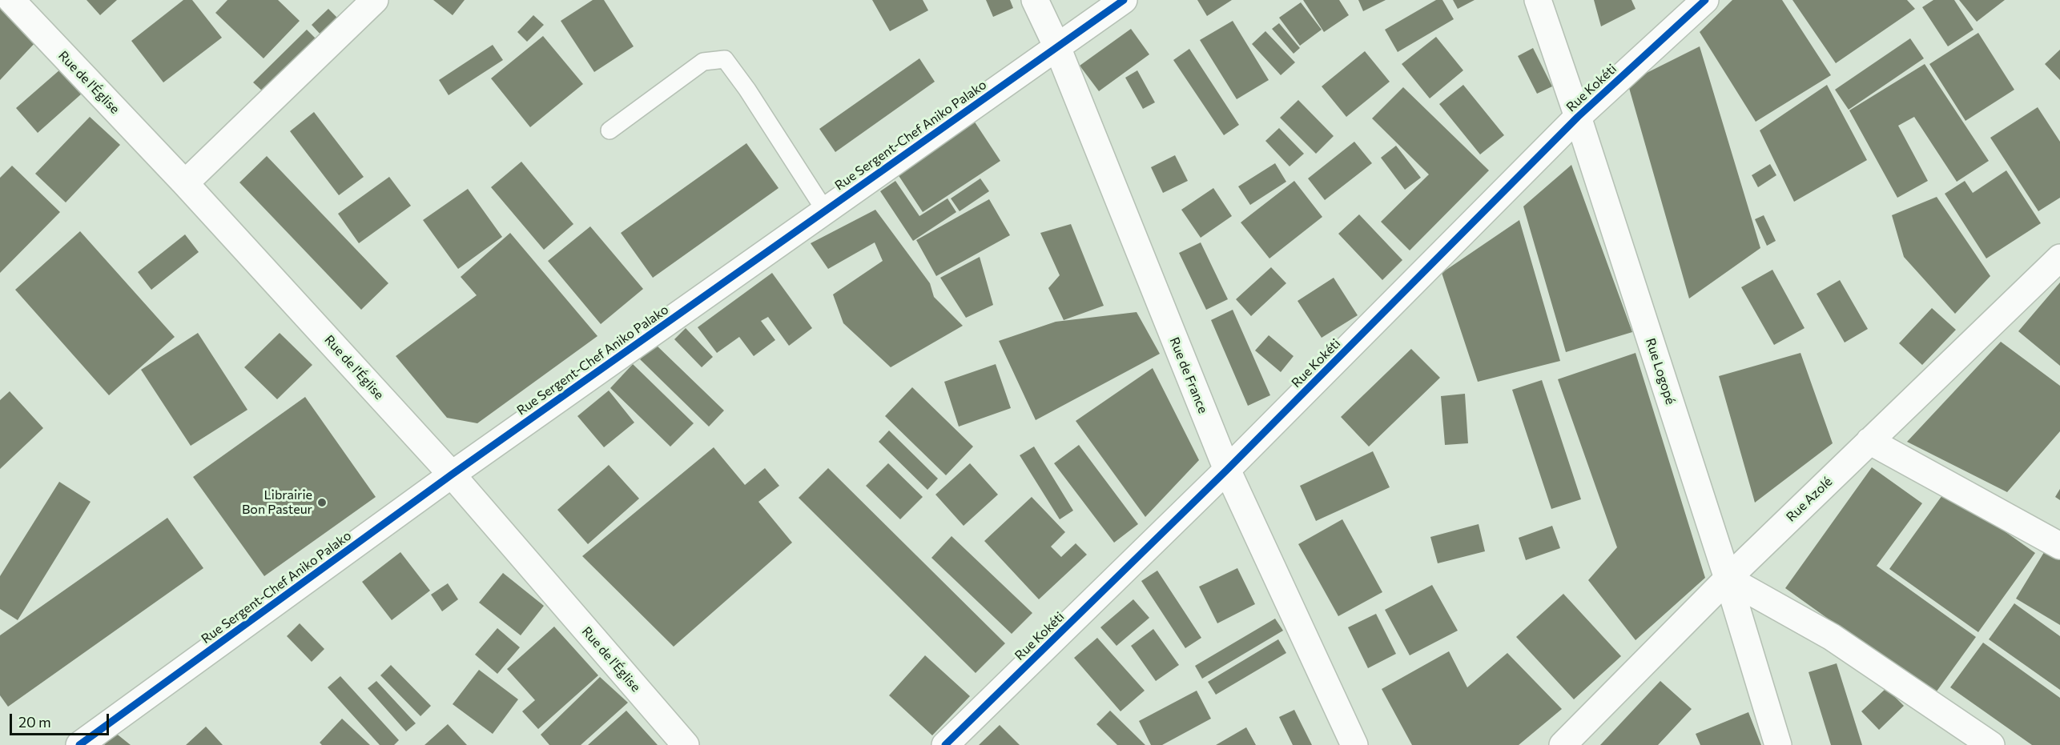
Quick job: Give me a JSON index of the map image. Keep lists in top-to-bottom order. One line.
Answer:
{"streets":{"street":["Rue de l'Église","Rue Kokéti","Rue Sergent-Chef Aniko Palako","Rue Logopé","Rue de France","Rue Azolé"]},"crossings":[["Rue de l'Église","Rue Sergent-Chef Aniko Palako"],["Rue Kokéti","Rue Logopé"],["Rue Kokéti","Rue de France"],["Rue Sergent-Chef Aniko Palako","Rue de France"],["Rue Logopé","Rue Azolé"]],"places":["Librairie Bon Pasteur"],"scale_bar":"20 m"}
